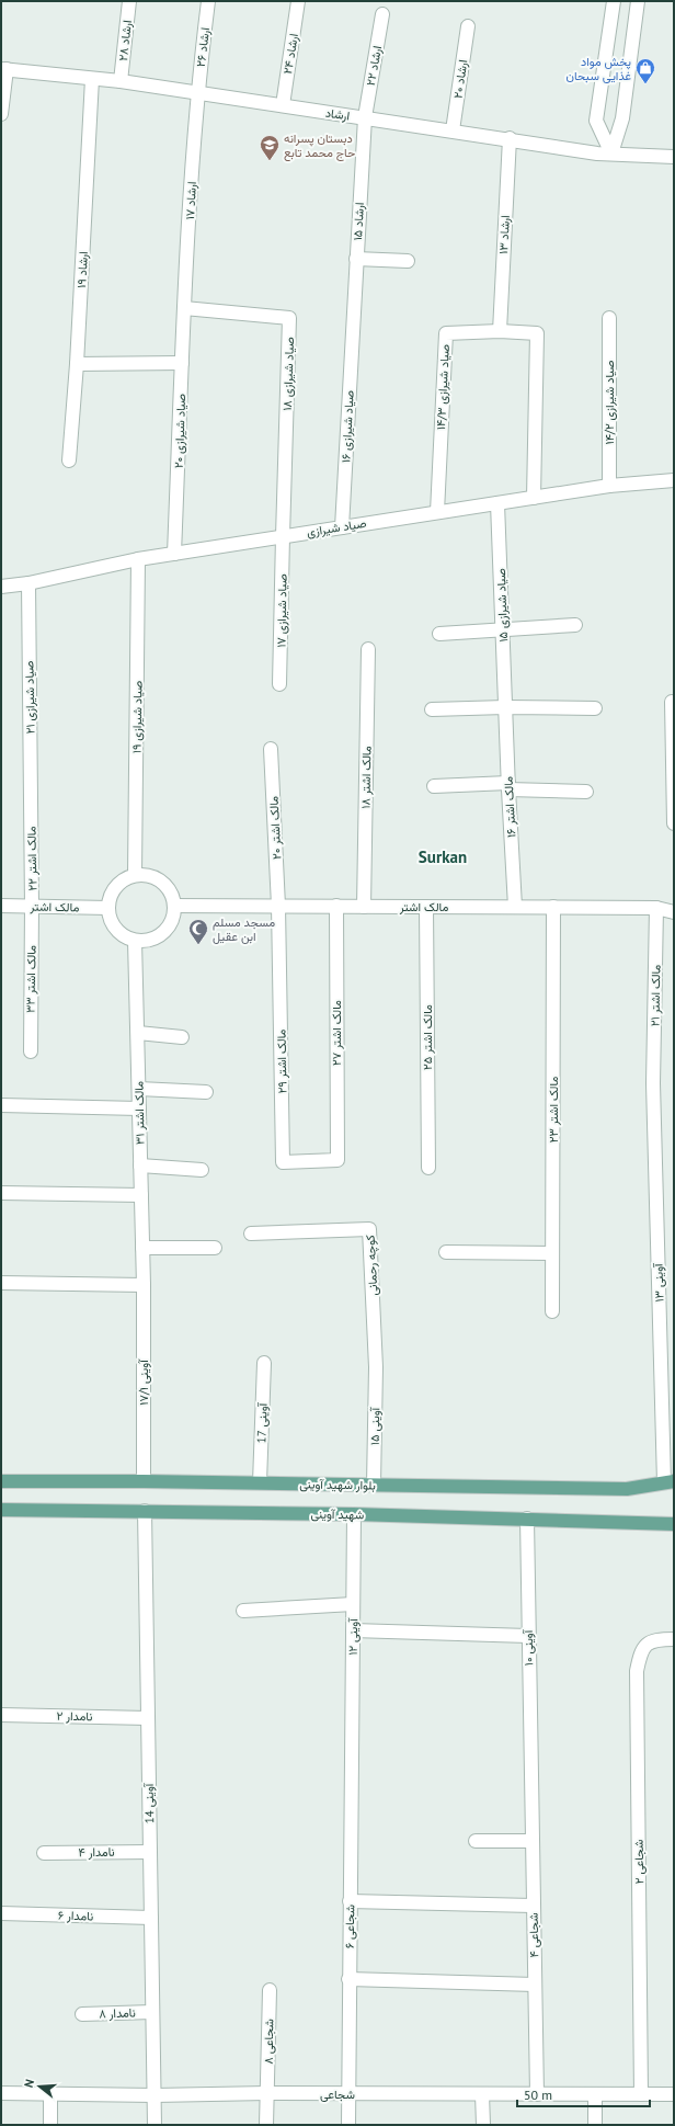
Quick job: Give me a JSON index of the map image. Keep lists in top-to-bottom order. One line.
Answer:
{"streets":{"main road":["بلوار شهید آوینی","شهید آوینی"],"street":["ارشاد ۲۸","ارشاد ۲۶","ارشاد ۲۴","ارشاد ۲۲","ارشاد ۲۰","ارشاد","ارشاد ۱۷","ارشاد ۱۵","ارشاد ۱۳","ارشاد ۱۹","صیاد شیرازی ۱۸","صیاد شیرازی ۱۴/۳","صیاد شیرازی ۱۴/۲","صیاد شیرازی ۱۶","صیاد شیرازی ۲۰","صیاد شیرازی","صیاد شیرازی ۱۵","صیاد شیرازی ۱۷","صیاد شیرازی ۲۱","صیاد شیرازی ۱۹","مالک اشتر ۱۸","مالک اشتر ۱۶","مالک اشتر ۲۰","مالک اشتر ۲۲","مالک اشتر","مالک اشتر ۳۳","مالک اشتر ۲۱","مالک اشتر ۲۷","مالک اشتر ۲۵","مالک اشتر ۲۹","مالک اشتر ۲۳","مالک اشتر ۳۱","کوچه رحمانی","آوینی ۱۳","آوینی ۱۷/۱","آوینی 17","آوینی ۱۵","۱۲ آوینی","۱۰ آوینی","نامدار ۲","آوینی 14","نامدار ۴","شجاعی ۲","نامدار ۶","شجاعی ۶","شجاعی ۴","نامدار ۸","شجاعی ۸","شجاعی"]},"crossings":[["ارشاد ۲۸","ارشاد"],["ارشاد ۲۶","ارشاد"],["ارشاد ۲۶","ارشاد ۱۷"],["ارشاد ۲۴","ارشاد"],["ارشاد ۲۲","ارشاد"],["ارشاد ۲۲","ارشاد ۱۵"],["ارشاد ۲۰","ارشاد"],["ارشاد","ارشاد ۱۷"],["ارشاد","ارشاد ۱۵"],["ارشاد","ارشاد ۱۳"],["ارشاد","ارشاد ۱۹"],["ارشاد ۱۷","صیاد شیرازی ۱۸"],["ارشاد ۱۷","صیاد شیرازی ۲۰"],["ارشاد ۱۵","صیاد شیرازی ۱۶"],["ارشاد ۱۳","صیاد شیرازی ۱۴/۳"],["صیاد شیرازی ۱۸","صیاد شیرازی ۲۰"],["صیاد شیرازی ۱۸","صیاد شیرازی"],["صیاد شیرازی ۱۸","صیاد شیرازی ۱۷"],["صیاد شیرازی ۱۴/۳","صیاد شیرازی"],["صیاد شیرازی ۱۴/۲","صیاد شیرازی"],["صیاد شیرازی ۱۶","صیاد شیرازی"],["صیاد شیرازی ۲۰","صیاد شیرازی"],["صیاد شیرازی","صیاد شیرازی ۱۵"],["صیاد شیرازی","صیاد شیرازی ۱۷"],["صیاد شیرازی","صیاد شیرازی ۲۱"],["صیاد شیرازی","صیاد شیرازی ۱۹"],["صیاد شیرازی ۱۵","مالک اشتر ۱۶"],["صیاد شیرازی ۲۱","مالک اشتر ۲۲"],["صیاد شیرازی ۱۹","مالک اشتر"],["صیاد شیرازی ۱۹","مالک اشتر ۳۱"],["مالک اشتر ۱۸","مالک اشتر"],["مالک اشتر ۱۶","مالک اشتر"],["مالک اشتر ۲۰","مالک اشتر"],["مالک اشتر ۲۰","مالک اشتر ۲۹"],["مالک اشتر ۲۲","مالک اشتر"],["مالک اشتر ۲۲","مالک اشتر ۳۳"],["مالک اشتر","مالک اشتر ۳۳"],["مالک اشتر","مالک اشتر ۲۱"],["مالک اشتر","مالک اشتر ۲۷"],["مالک اشتر","مالک اشتر ۲۵"],["مالک اشتر","مالک اشتر ۲۹"],["مالک اشتر","مالک اشتر ۲۳"],["مالک اشتر","مالک اشتر ۳۱"],["مالک اشتر ۲۱","آوینی ۱۳"],["مالک اشتر ۲۷","مالک اشتر ۲۹"],["مالک اشتر ۳۱","آوینی ۱۷/۱"],["کوچه رحمانی","آوینی ۱۵"],["آوینی ۱۳","بلوار شهید آوینی"],["آوینی ۱۷/۱","بلوار شهید آوینی"],["آوینی 17","بلوار شهید آوینی"],["آوینی ۱۵","بلوار شهید آوینی"],["شهید آوینی","۱۲ آوینی"],["شهید آوینی","۱۰ آوینی"],["شهید آوینی","آوینی 14"],["۱۲ آوینی","شجاعی ۶"],["۱۰ آوینی","شجاعی ۴"],["نامدار ۲","آوینی 14"],["آوینی 14","نامدار ۴"],["آوینی 14","نامدار ۶"],["آوینی 14","نامدار ۸"],["آوینی 14","شجاعی"],["شجاعی ۲","شجاعی"],["شجاعی ۶","شجاعی"],["شجاعی ۴","شجاعی"],["شجاعی ۸","شجاعی"]],"districts":["Surkan"],"places":{"shop":["پخش مواد غذایی سبحان"],"school or university":["دبستان پسرانه حاج محمد تابع"],"mosque":["مسجد مسلم ابن عقیل"]},"scale_bar":"50 m","north":"left"}
